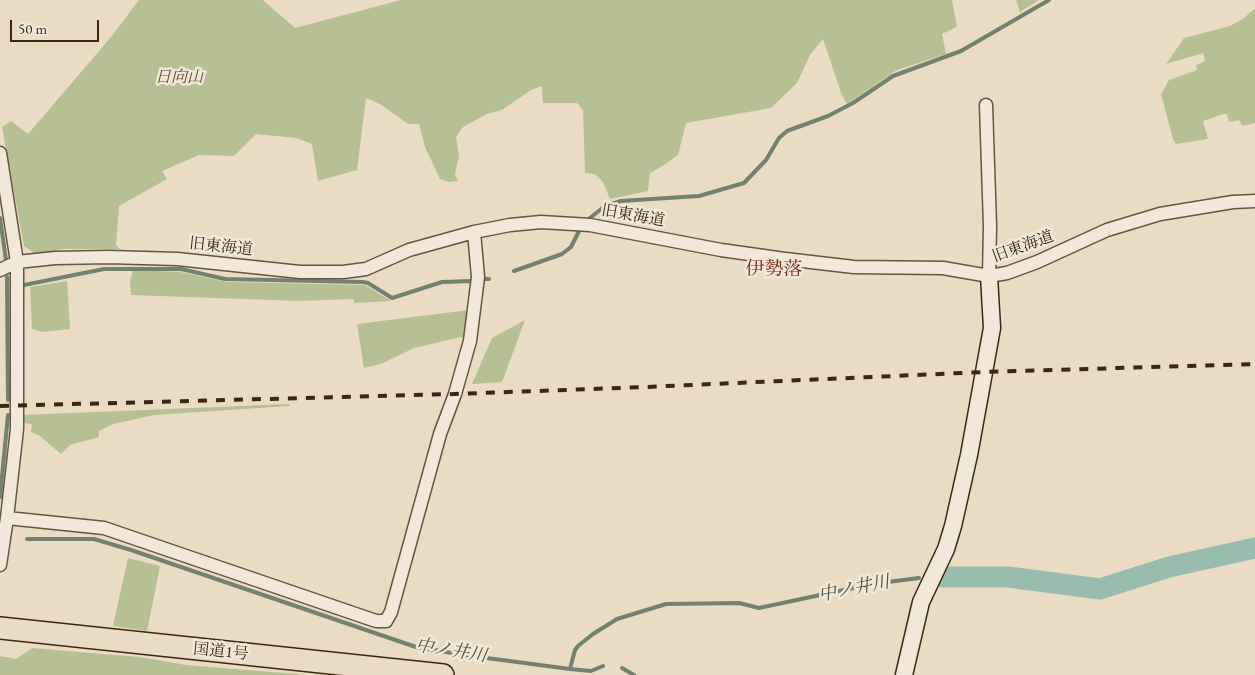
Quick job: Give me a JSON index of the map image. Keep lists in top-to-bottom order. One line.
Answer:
{"streets":{"highway":["国道1号"],"street":["旧東海道"]},"districts":["伊勢落"],"water":["中ノ井川"],"parks":["日向山"],"scale_bar":"50 m"}
